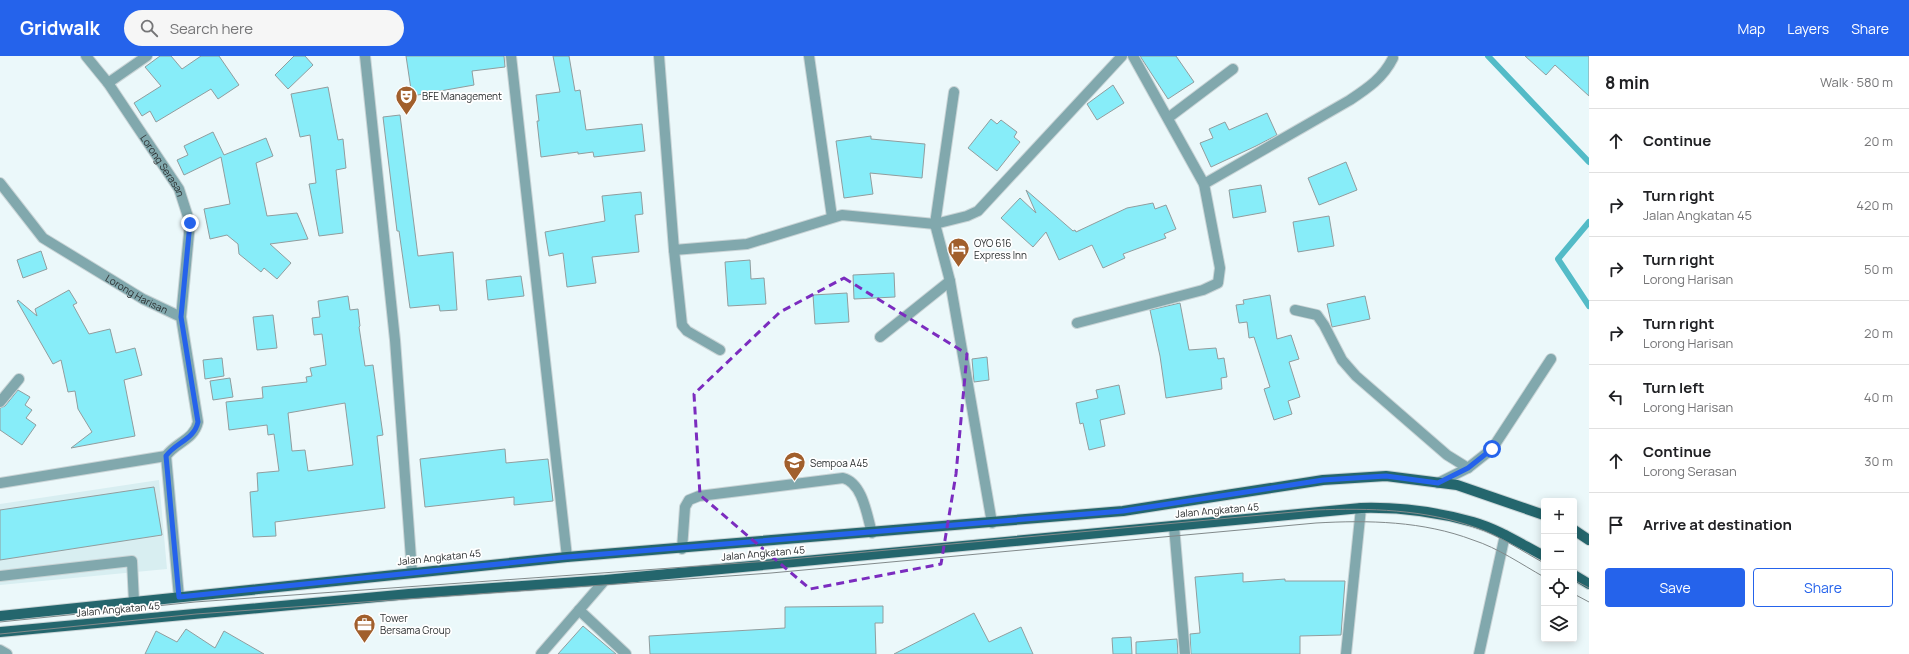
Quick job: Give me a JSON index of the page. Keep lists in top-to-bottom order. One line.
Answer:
{"streets":{"main road":["Jalan Angkatan 45"],"street":["Lorong Serasan","Lorong Harisan"]},"crossings":[["Lorong Serasan","Lorong Harisan"]],"places":{"theatre":["BFE Management"],"hotel":["OYO 616 Express Inn"],"school or university":["Sempoa A45"],"office":["Tower Bersama Group"]},"page":{"header":"Gridwalk","search":"Search here","nav":["Map","Layers","Share"],"heading":["8 min","Walk · 580 m"],"list":[["Continue","20 m"],["Turn right","Jalan Angkatan 45","420 m"],["Turn right","Lorong Harisan","50 m"],["Turn right","Lorong Harisan","20 m"],["Turn left","Lorong Harisan","40 m"],["Continue","Lorong Serasan","30 m"],"Arrive at destination"],"map_buttons":["+","−"],"buttons":["Save","Share"]}}
